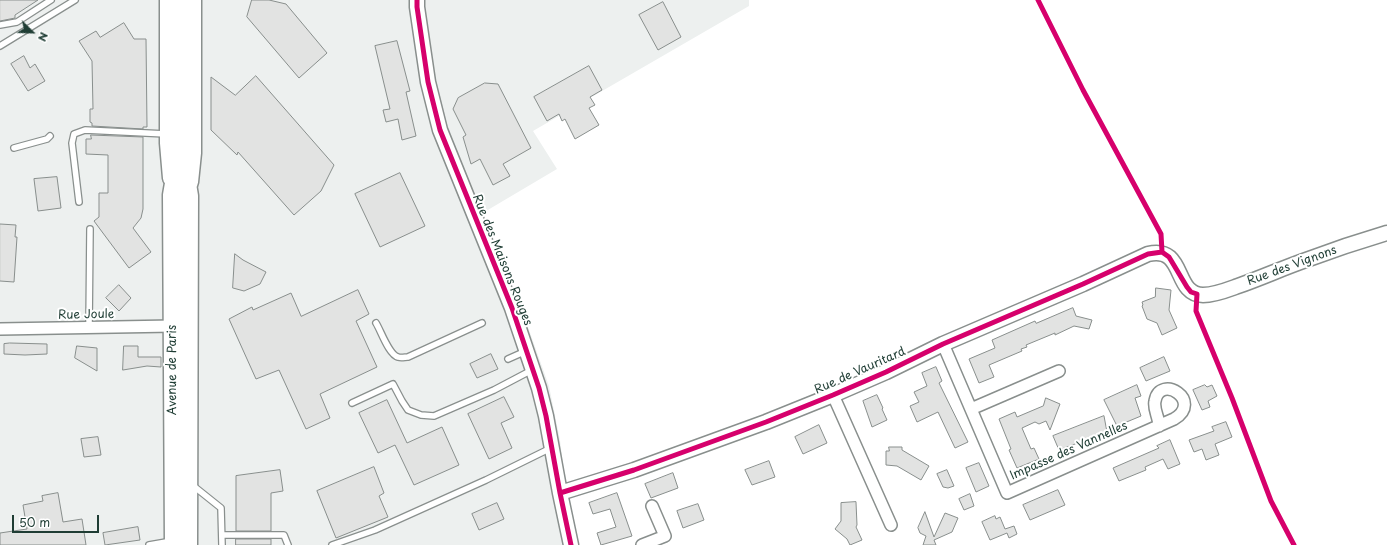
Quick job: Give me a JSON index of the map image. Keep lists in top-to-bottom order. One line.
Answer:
{"streets":{"main road":["Avenue de Paris"],"street":["Rue des Maisons Rouges","Rue des Vignons","Rue Joule","Rue de Vauritard","Impasse des Vannelles"]},"crossings":[["Rue des Maisons Rouges","Rue de Vauritard"],["Rue des Vignons","Rue de Vauritard"],["Rue Joule","Avenue de Paris"],["Rue de Vauritard","Impasse des Vannelles"]],"scale_bar":"50 m","north":"bottom right"}
